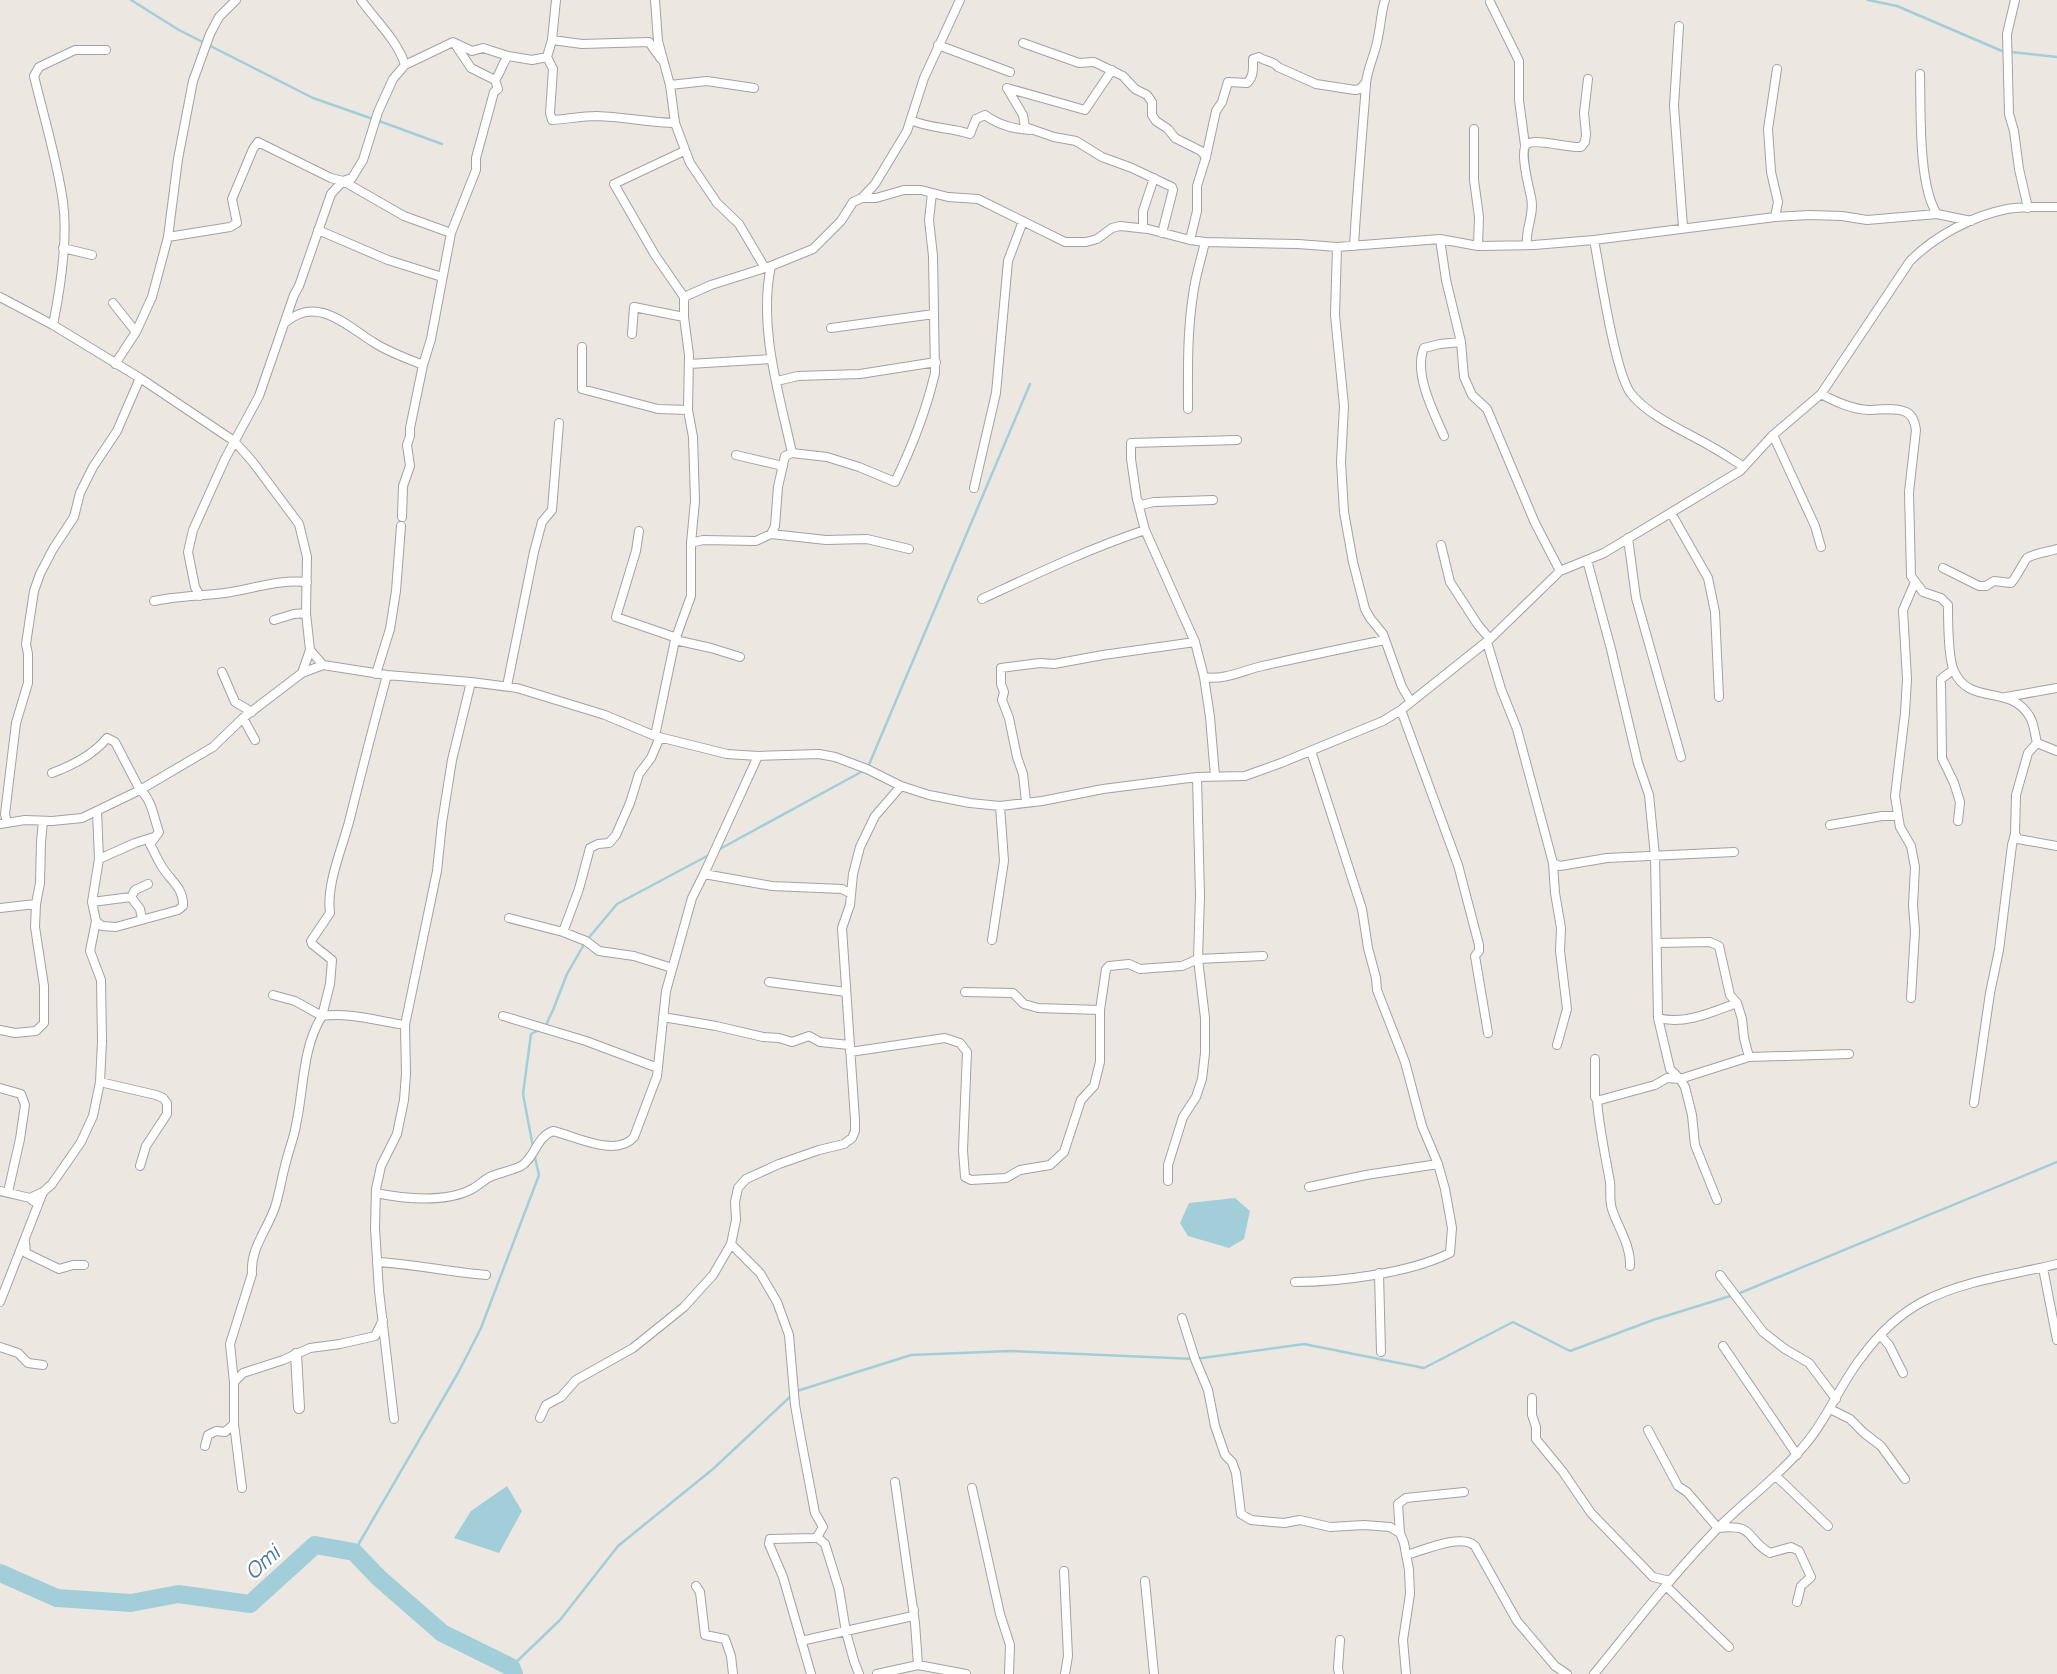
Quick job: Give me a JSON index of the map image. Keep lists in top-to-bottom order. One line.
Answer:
{"water":["Omi"]}
